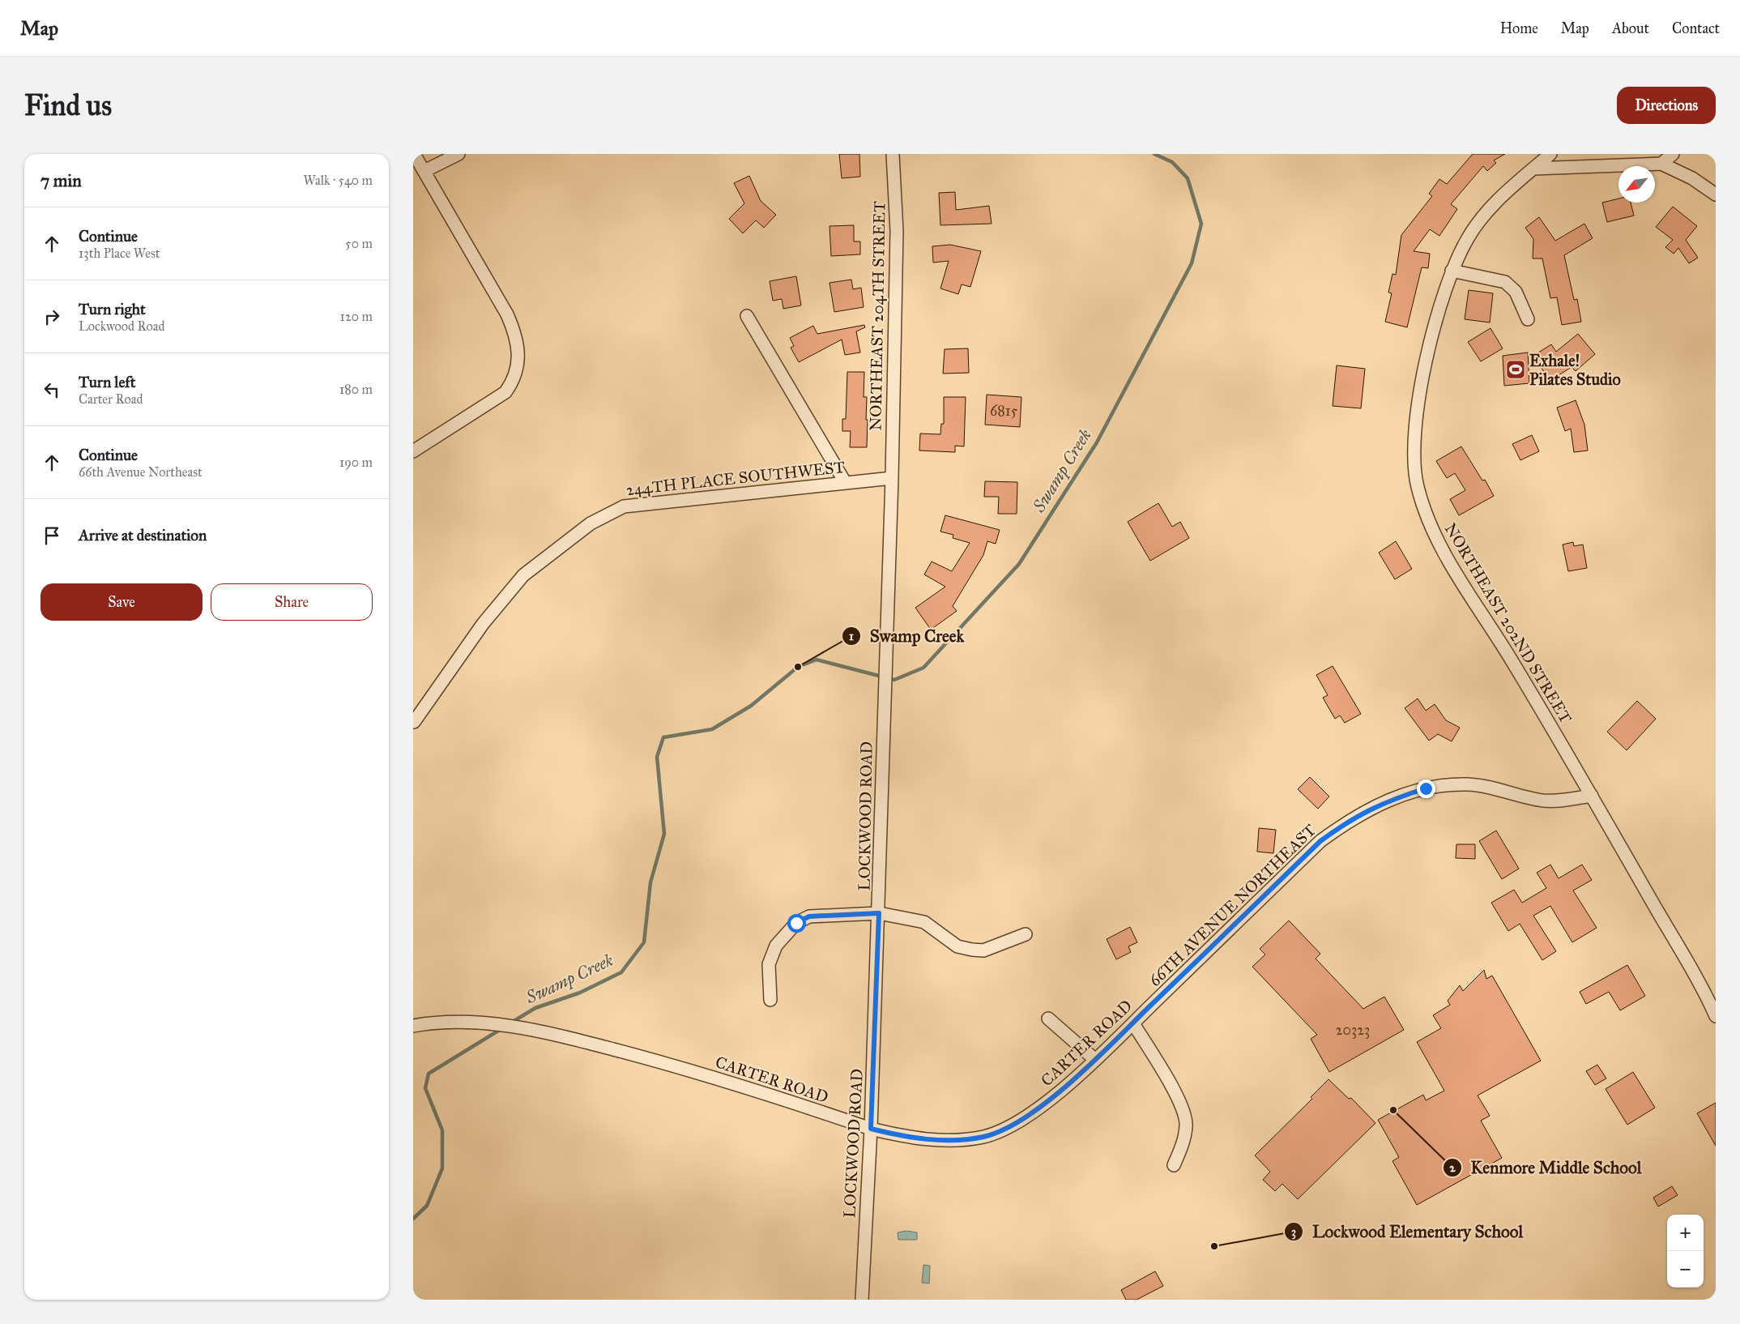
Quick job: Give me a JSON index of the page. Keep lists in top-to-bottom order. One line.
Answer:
{"streets":{"street":["NORTHEAST 204TH STREET","244TH PLACE SOUTHWEST","NORTHEAST 202ND STREET","LOCKWOOD ROAD","66TH AVENUE NORTHEAST","CARTER ROAD"]},"crossings":[["NORTHEAST 204TH STREET","244TH PLACE SOUTHWEST"],["NORTHEAST 204TH STREET","LOCKWOOD ROAD"],["244TH PLACE SOUTHWEST","LOCKWOOD ROAD"],["NORTHEAST 202ND STREET","66TH AVENUE NORTHEAST"],["LOCKWOOD ROAD","CARTER ROAD"],["66TH AVENUE NORTHEAST","CARTER ROAD"]],"water":["Swamp Creek"],"places":{"sports":["Exhale! Pilates Studio"],"other":["Swamp Creek","Kenmore Middle School","Lockwood Elementary School"]},"house_numbers":["6815","20323"],"north":"bottom left","page":{"header":"Map","nav":["Home","Map","About","Contact"],"buttons":["Directions",["Save","Share"]],"title":"Find us","heading":["7 min","Walk · 540 m"],"list":[["Continue","13th Place West","50 m"],["Turn right","Lockwood Road","120 m"],["Turn left","Carter Road","180 m"],["Continue","66th Avenue Northeast","190 m"],"Arrive at destination"],"map_buttons":["+","−"]}}
